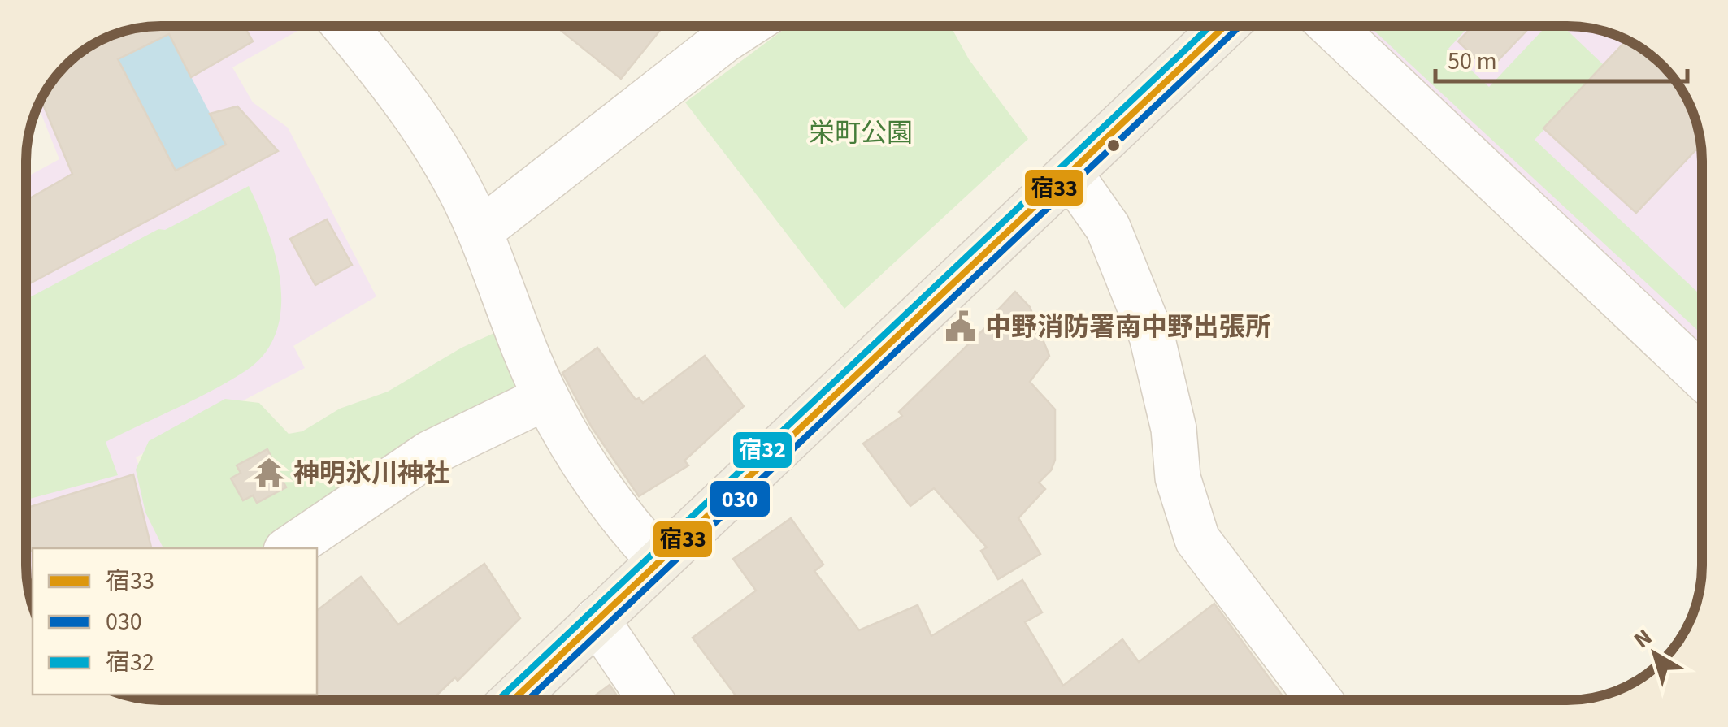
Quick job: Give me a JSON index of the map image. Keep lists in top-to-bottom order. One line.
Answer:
{"parks":["栄町公園"],"places":{"public building":["中野消防署南中野出張所"],"temple":["神明氷川神社"]},"lines":["transit line 宿33","transit line 030","transit line 宿32"],"legend":["宿33","030","宿32"],"scale_bar":"50 m","north":"top left"}
